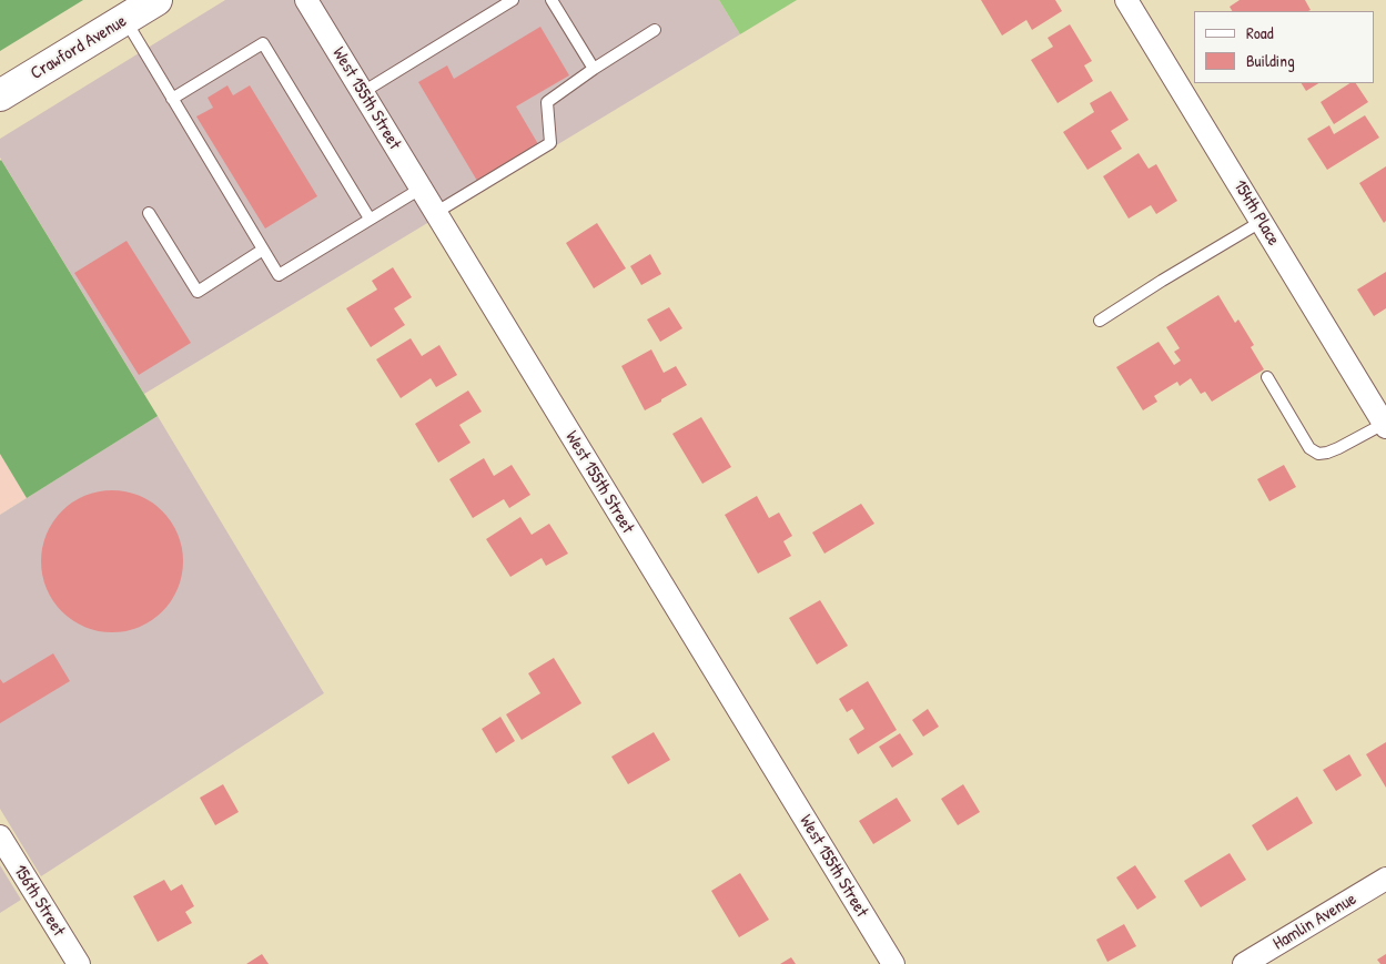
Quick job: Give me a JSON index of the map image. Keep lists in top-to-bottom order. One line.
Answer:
{"streets":{"main road":["Crawford Avenue"],"street":["West 155th Street","154th Place","156th Street","Hamlin Avenue"]},"legend":["Road","Building"]}
